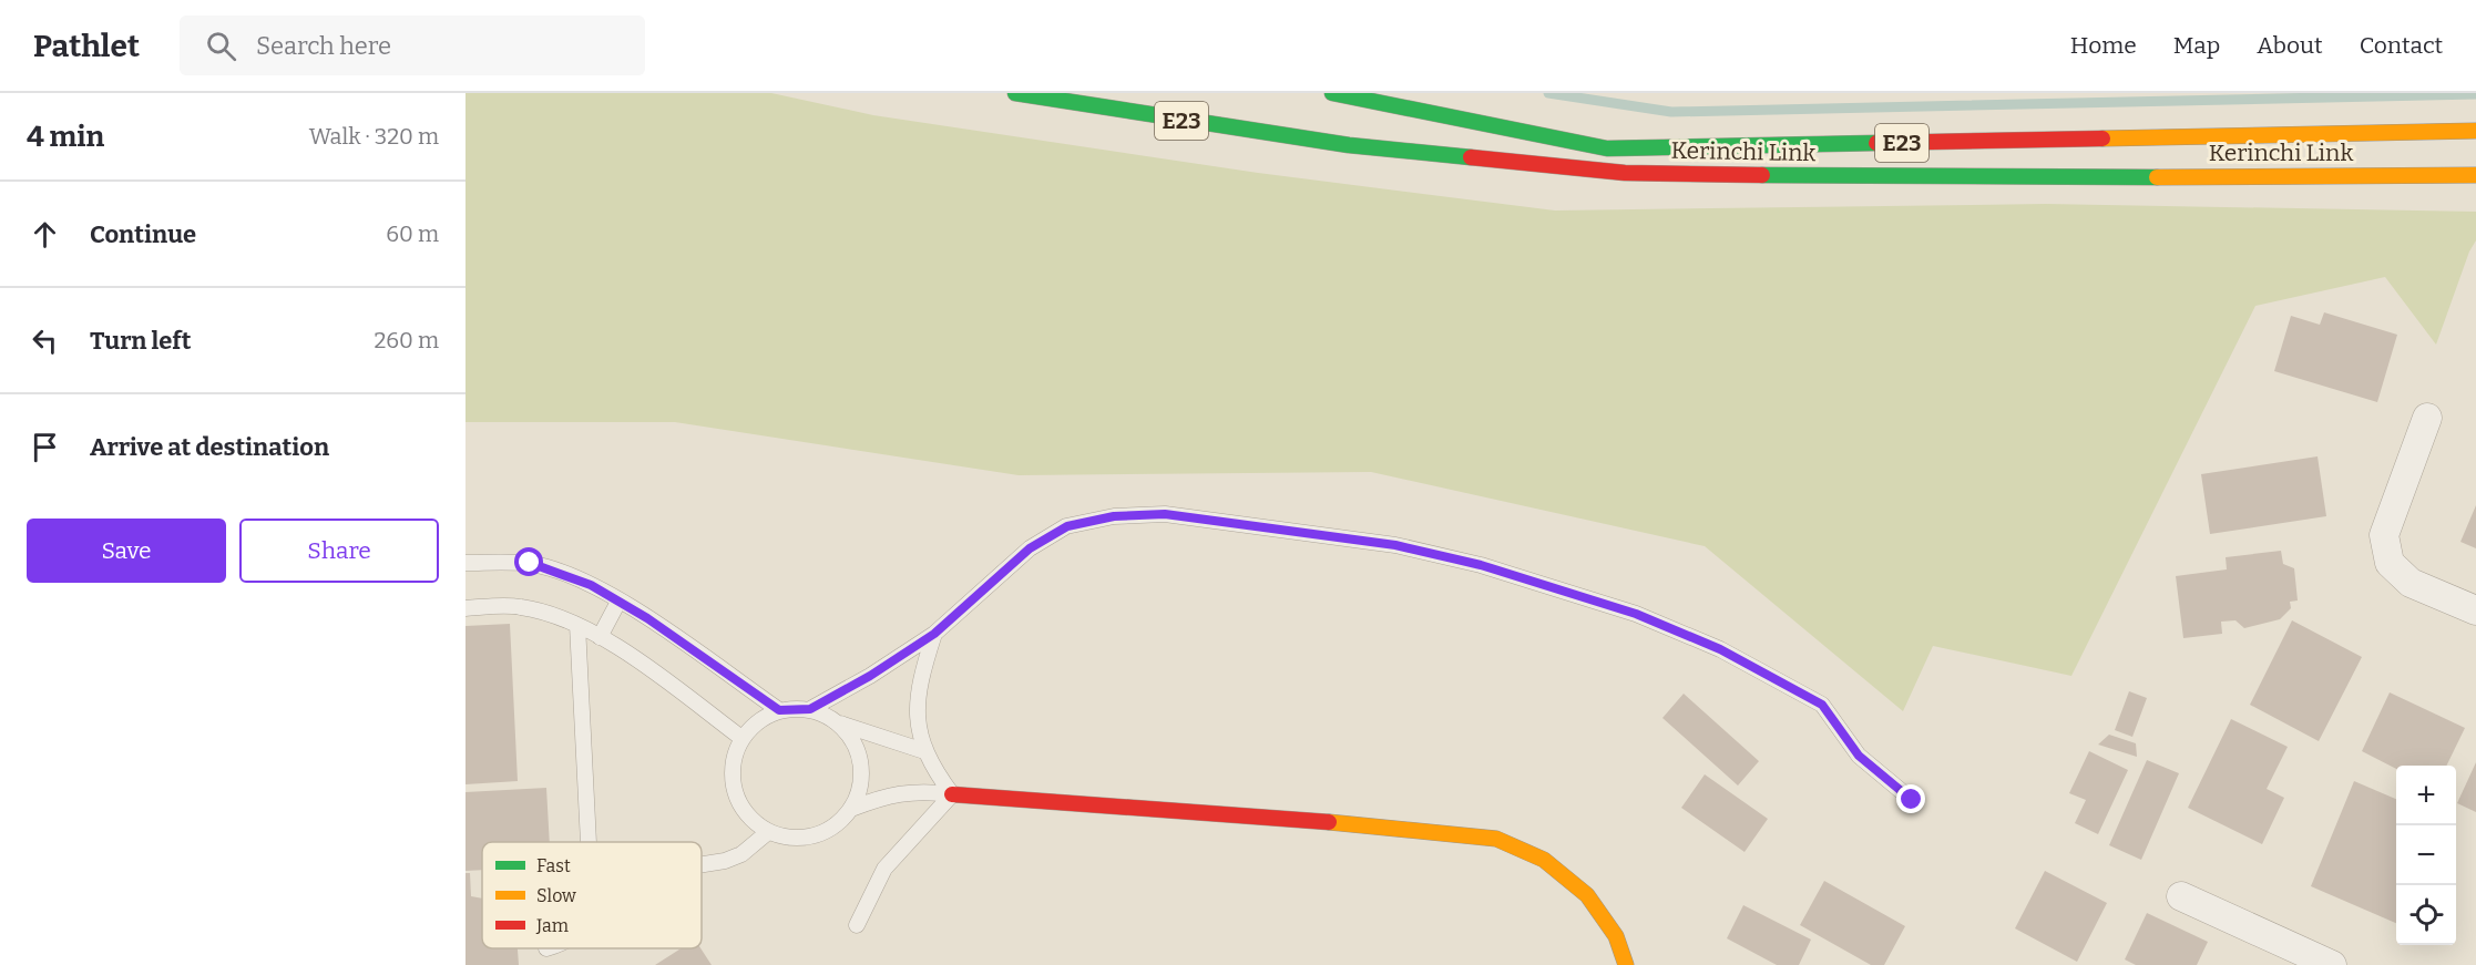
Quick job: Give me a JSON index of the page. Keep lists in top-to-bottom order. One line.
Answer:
{"streets":{"main road":["E23","Kerinchi Link"]},"legend":["Fast","Slow","Jam"],"page":{"header":"Pathlet","search":"Search here","nav":["Home","Map","About","Contact"],"heading":["4 min","Walk · 320 m"],"list":[["Continue","60 m"],["Turn left","260 m"],"Arrive at destination"],"buttons":["Save","Share"],"map_buttons":["+","−"]}}
